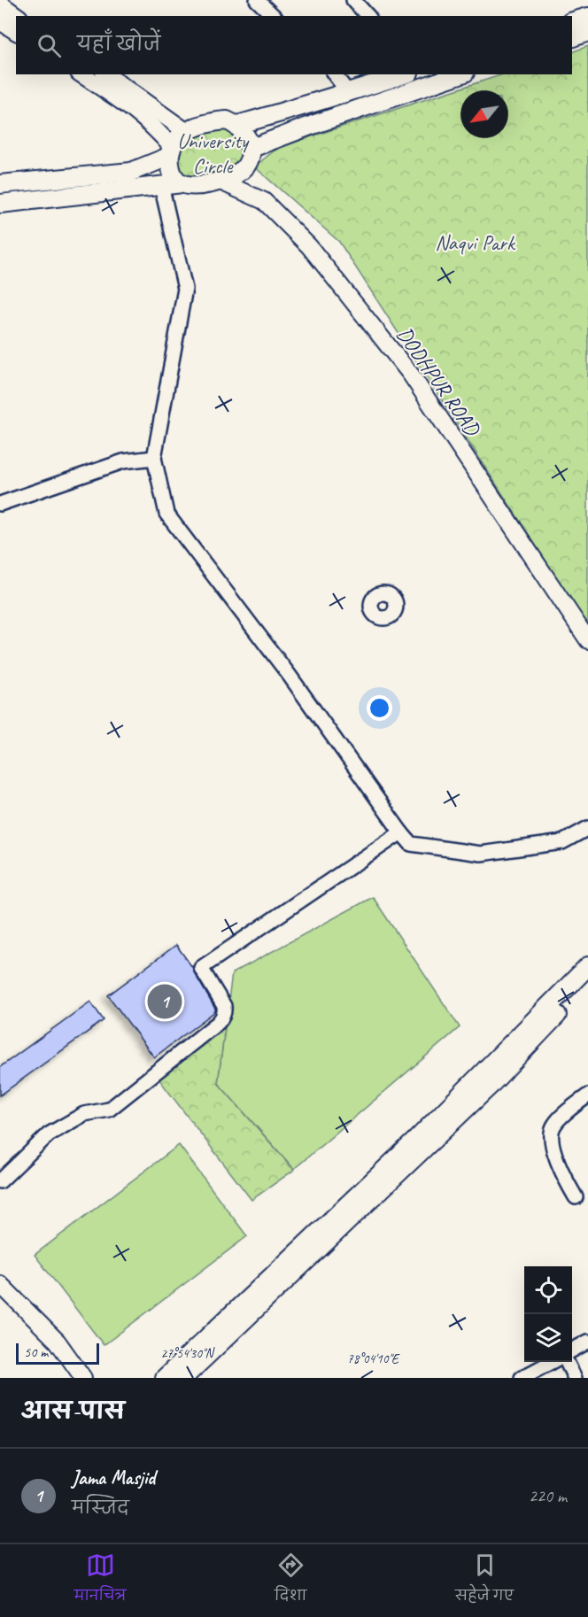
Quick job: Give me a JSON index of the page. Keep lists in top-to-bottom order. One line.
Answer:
{"streets":{"street":["DODHPUR ROAD"]},"parks":["University Circle","Naqvi Park"],"scale_bar":"50 m","north":"bottom left","page":{"search":"यहाँ खोजें","pins":"1","scale":"50 m","heading":"आस-पास","list":[{"mark":"1","name":"Jama Masjid","note":"मस्जिद","value":"220 m"}],"nav":["मानचित्र","दिशा","सहेजे गए"]},"coordinates":["27°54'30\"N","78°04'10\"E"]}
